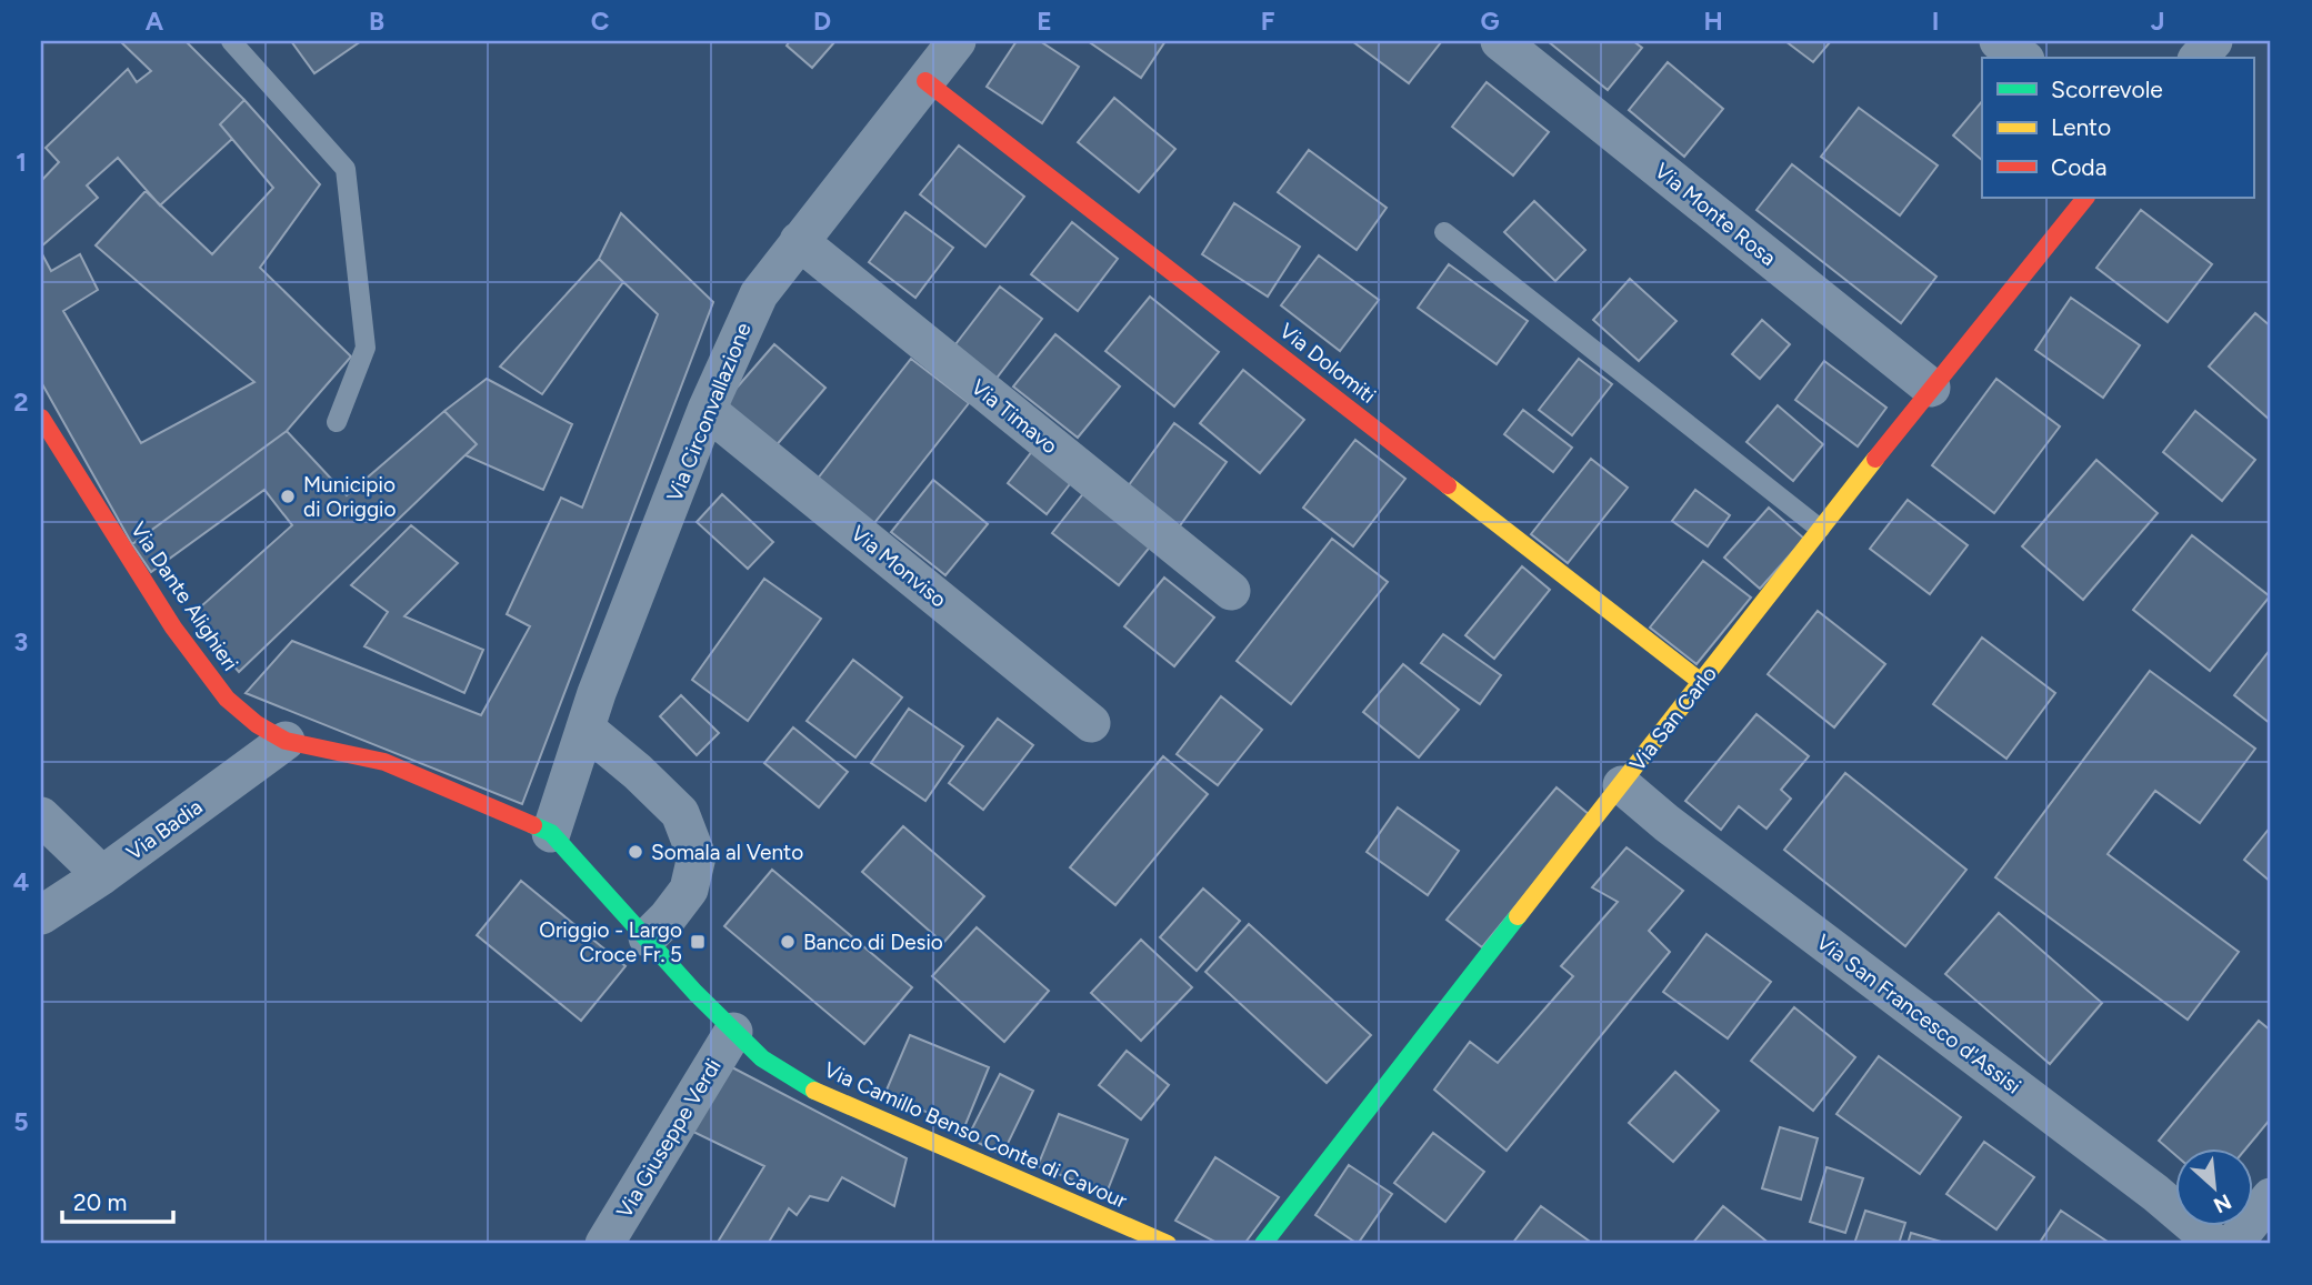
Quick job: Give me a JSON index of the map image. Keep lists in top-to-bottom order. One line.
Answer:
{"streets":{"street":["Via Monte Rosa","Via Dolomiti","Via Circonvallazione","Via Timavo","Via Monviso","Via Dante Alighieri","Via San Carlo","Via Badia","Via San Francesco d'Assisi","Via Camillo Benso Conte di Cavour","Via Giuseppe Verdi"]},"crossings":[["Via Monte Rosa","Via San Carlo"],["Via Dolomiti","Via Circonvallazione"],["Via Dolomiti","Via San Carlo"],["Via Circonvallazione","Via Timavo"],["Via Circonvallazione","Via Monviso"],["Via Circonvallazione","Via Dante Alighieri"],["Via Circonvallazione","Via Camillo Benso Conte di Cavour"],["Via Dante Alighieri","Via Badia"],["Via Dante Alighieri","Via Camillo Benso Conte di Cavour"],["Via San Carlo","Via San Francesco d'Assisi"],["Via Camillo Benso Conte di Cavour","Via Giuseppe Verdi"]],"places":{"other":["Municipio di Origgio","Somala al Vento","Banco di Desio"],"transit":["Origgio - Largo Croce Fr. 5"]},"legend":["Scorrevole","Lento","Coda"],"scale_bar":"20 m","north":"bottom right","grid":{"columns":["A","B","C","D","E","F","G","H","I","J"],"rows":["1","2","3","4","5"]}}
